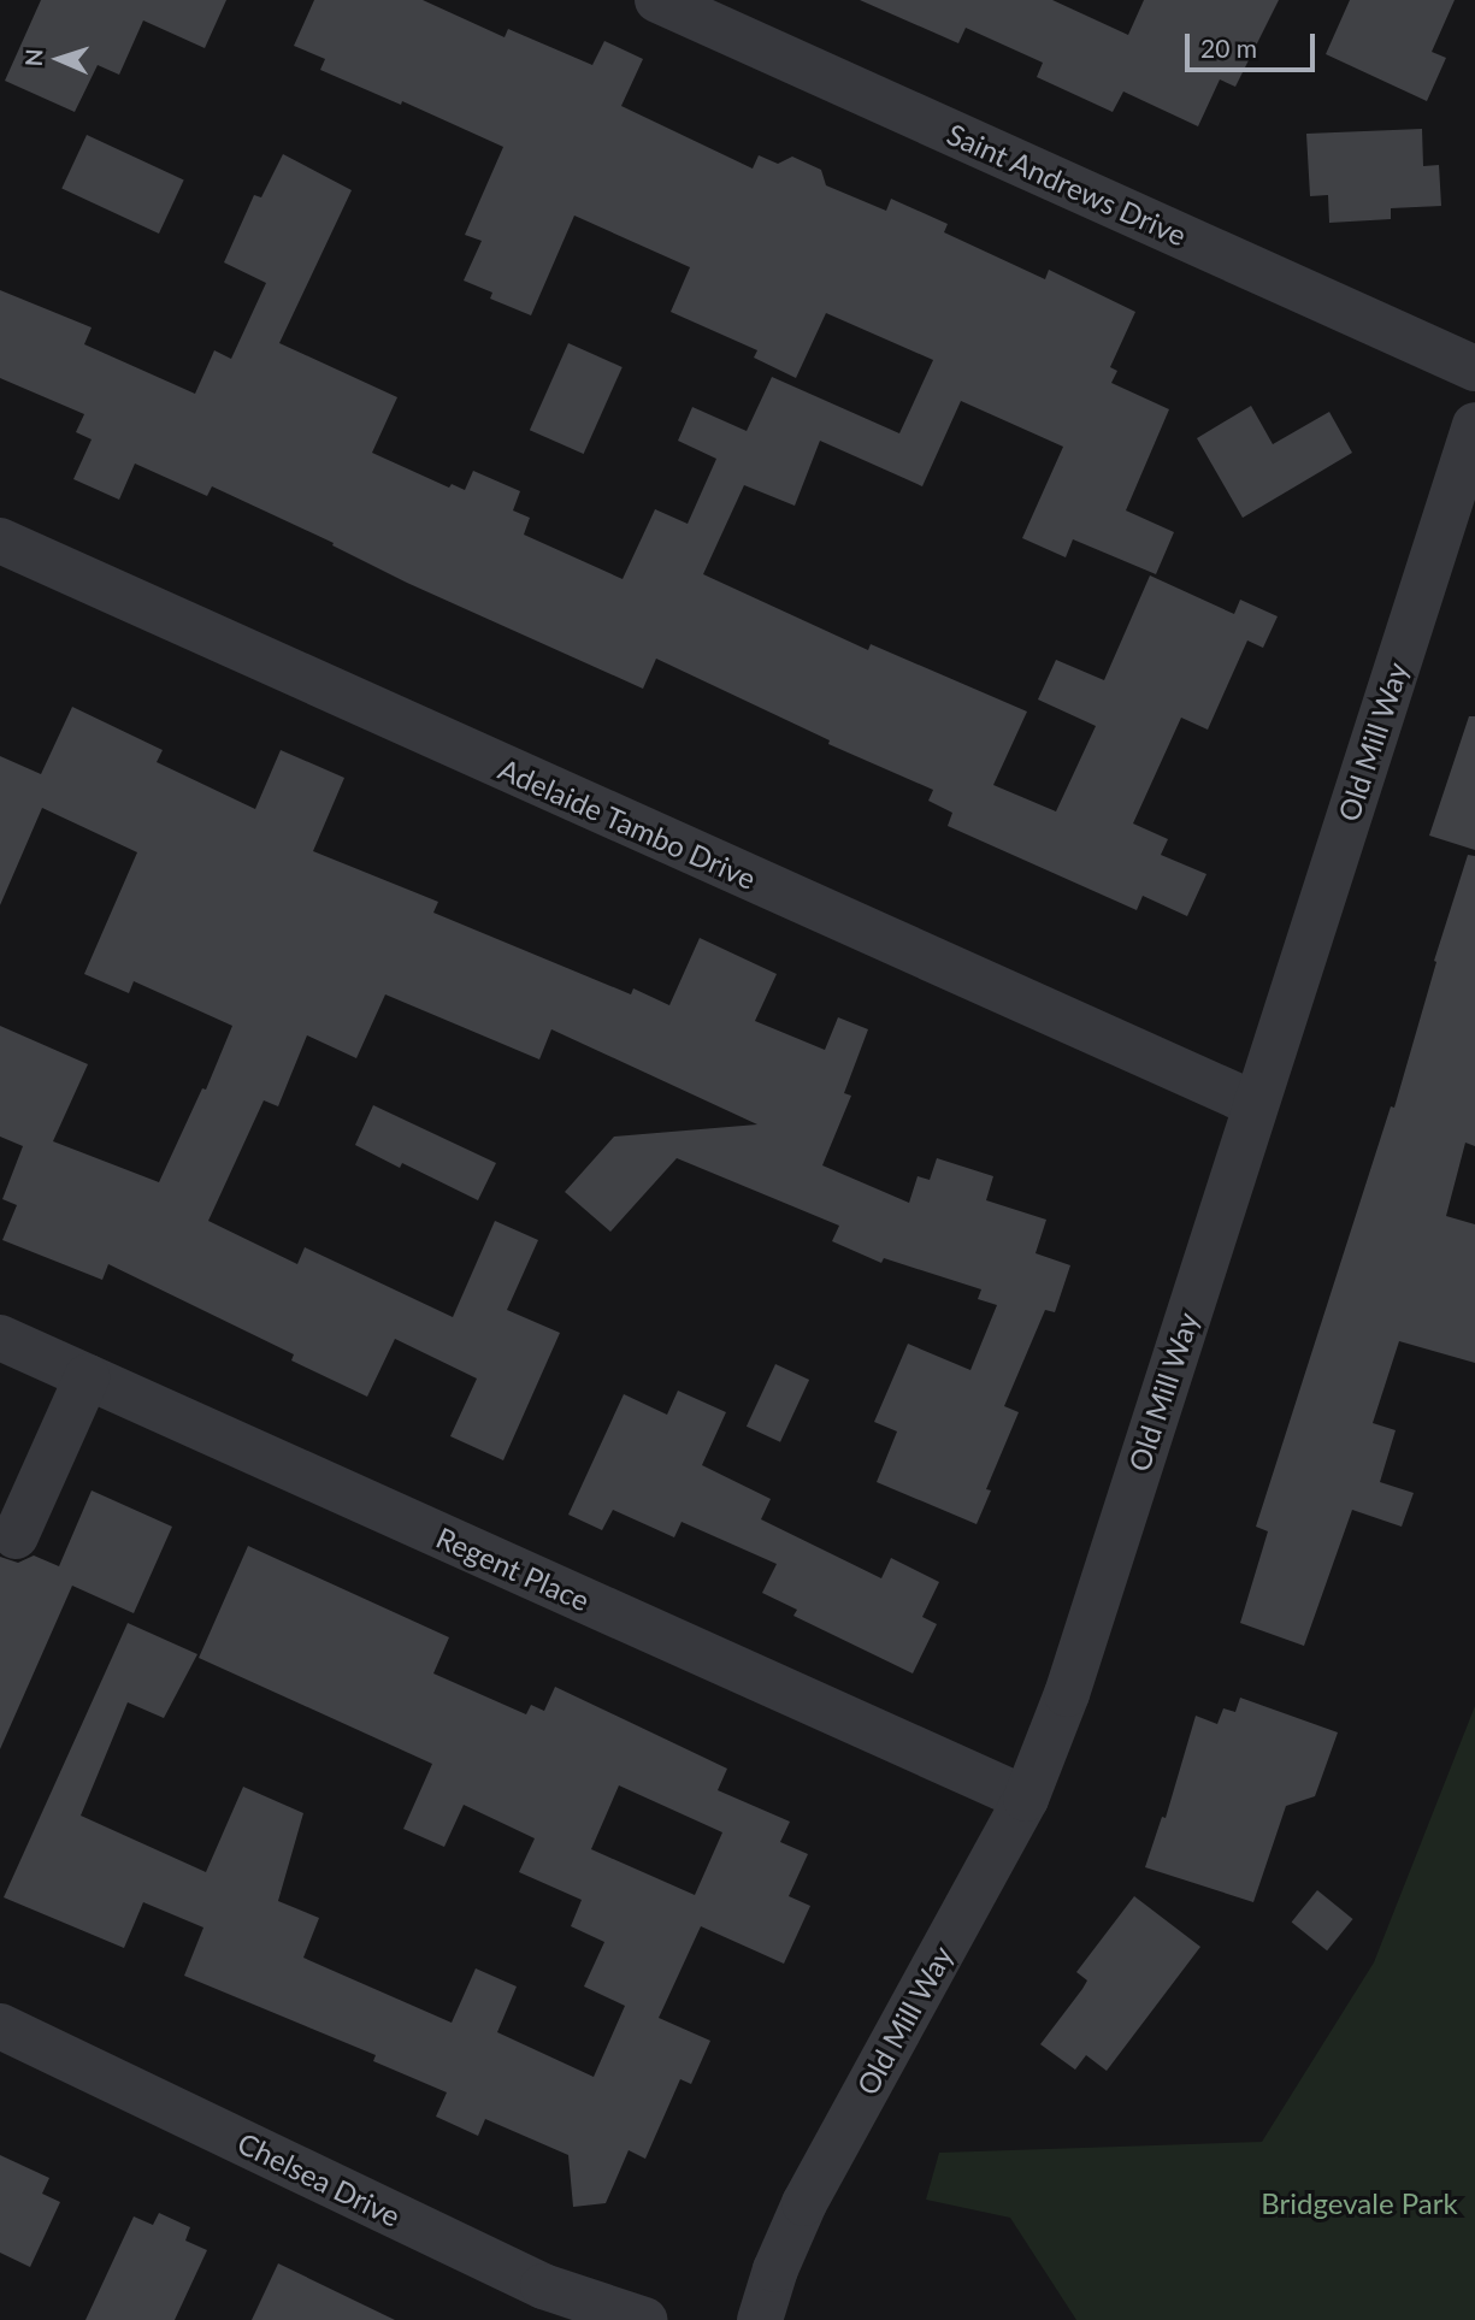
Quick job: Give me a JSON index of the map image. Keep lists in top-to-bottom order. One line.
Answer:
{"streets":{"street":["Saint Andrews Drive","Old Mill Way","Adelaide Tambo Drive","Regent Place","Chelsea Drive"]},"crossings":[["Old Mill Way","Adelaide Tambo Drive"],["Old Mill Way","Regent Place"]],"parks":["Bridgevale Park"],"scale_bar":"20 m","north":"left"}
